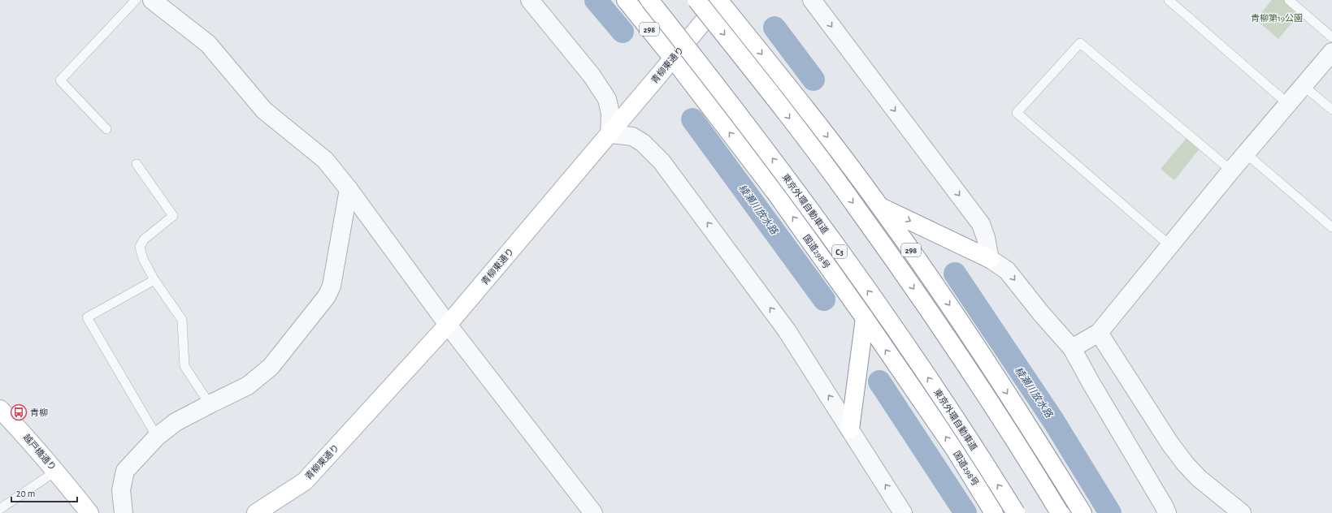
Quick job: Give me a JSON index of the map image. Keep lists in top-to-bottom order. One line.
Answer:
{"streets":{"main road":["298","青柳東通り","東京外環自動車道","国道298号","C3","越戸橋通り"]},"crossings":[["298","青柳東通り"],["青柳東通り","国道298号"]],"water":["綾瀬川放水路"],"parks":["青柳第19公園"],"places":{"bus stop":["青柳"]},"scale_bar":"20 m"}
